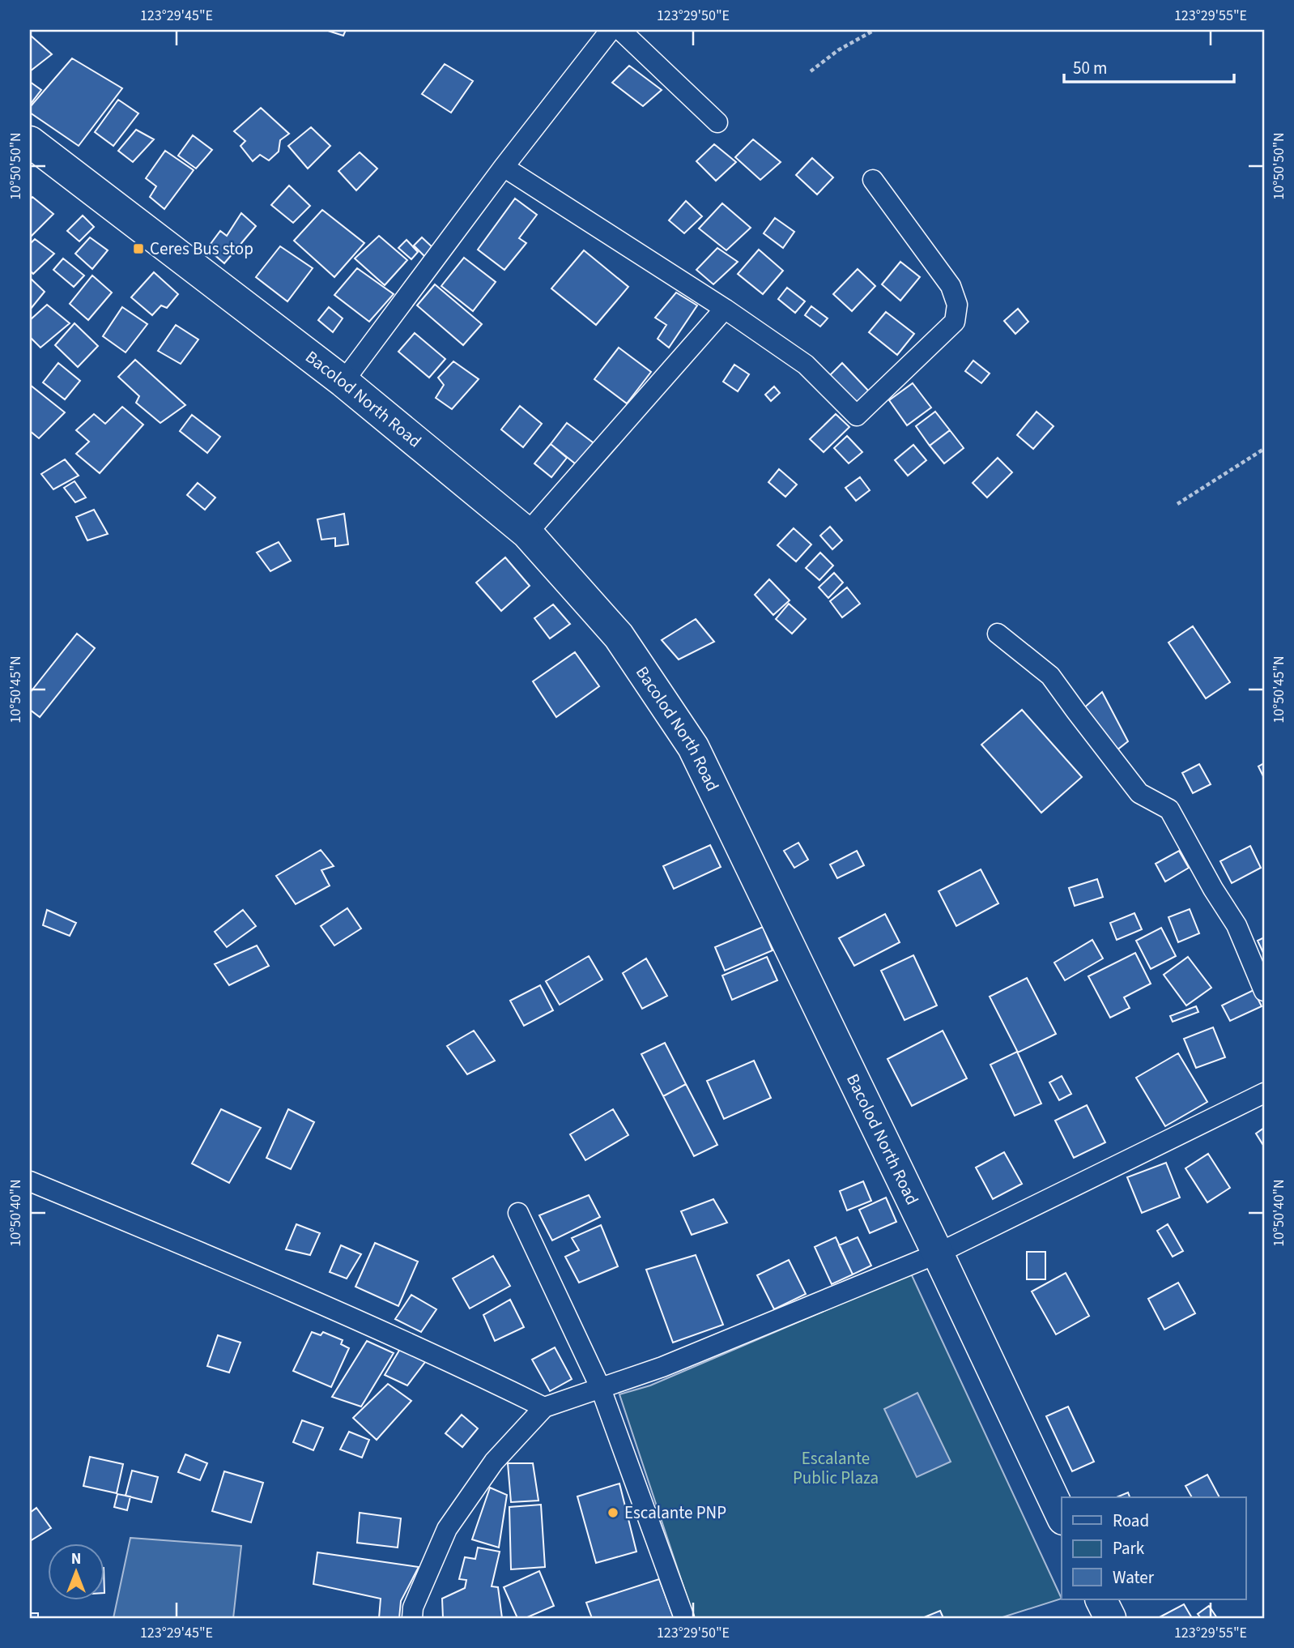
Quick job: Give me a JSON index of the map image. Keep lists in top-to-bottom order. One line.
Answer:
{"streets":{"highway":["Bacolod North Road"]},"parks":["Escalante Public Plaza"],"places":{"transit":["Ceres Bus stop"],"other":["Escalante PNP"]},"legend":["Road","Park","Water"],"scale_bar":"50 m","north":"top","coordinates":["123°29'45\"E","123°29'50\"E","123°29'55\"E","10°50'50\"N","10°50'45\"N","10°50'40\"N"]}
